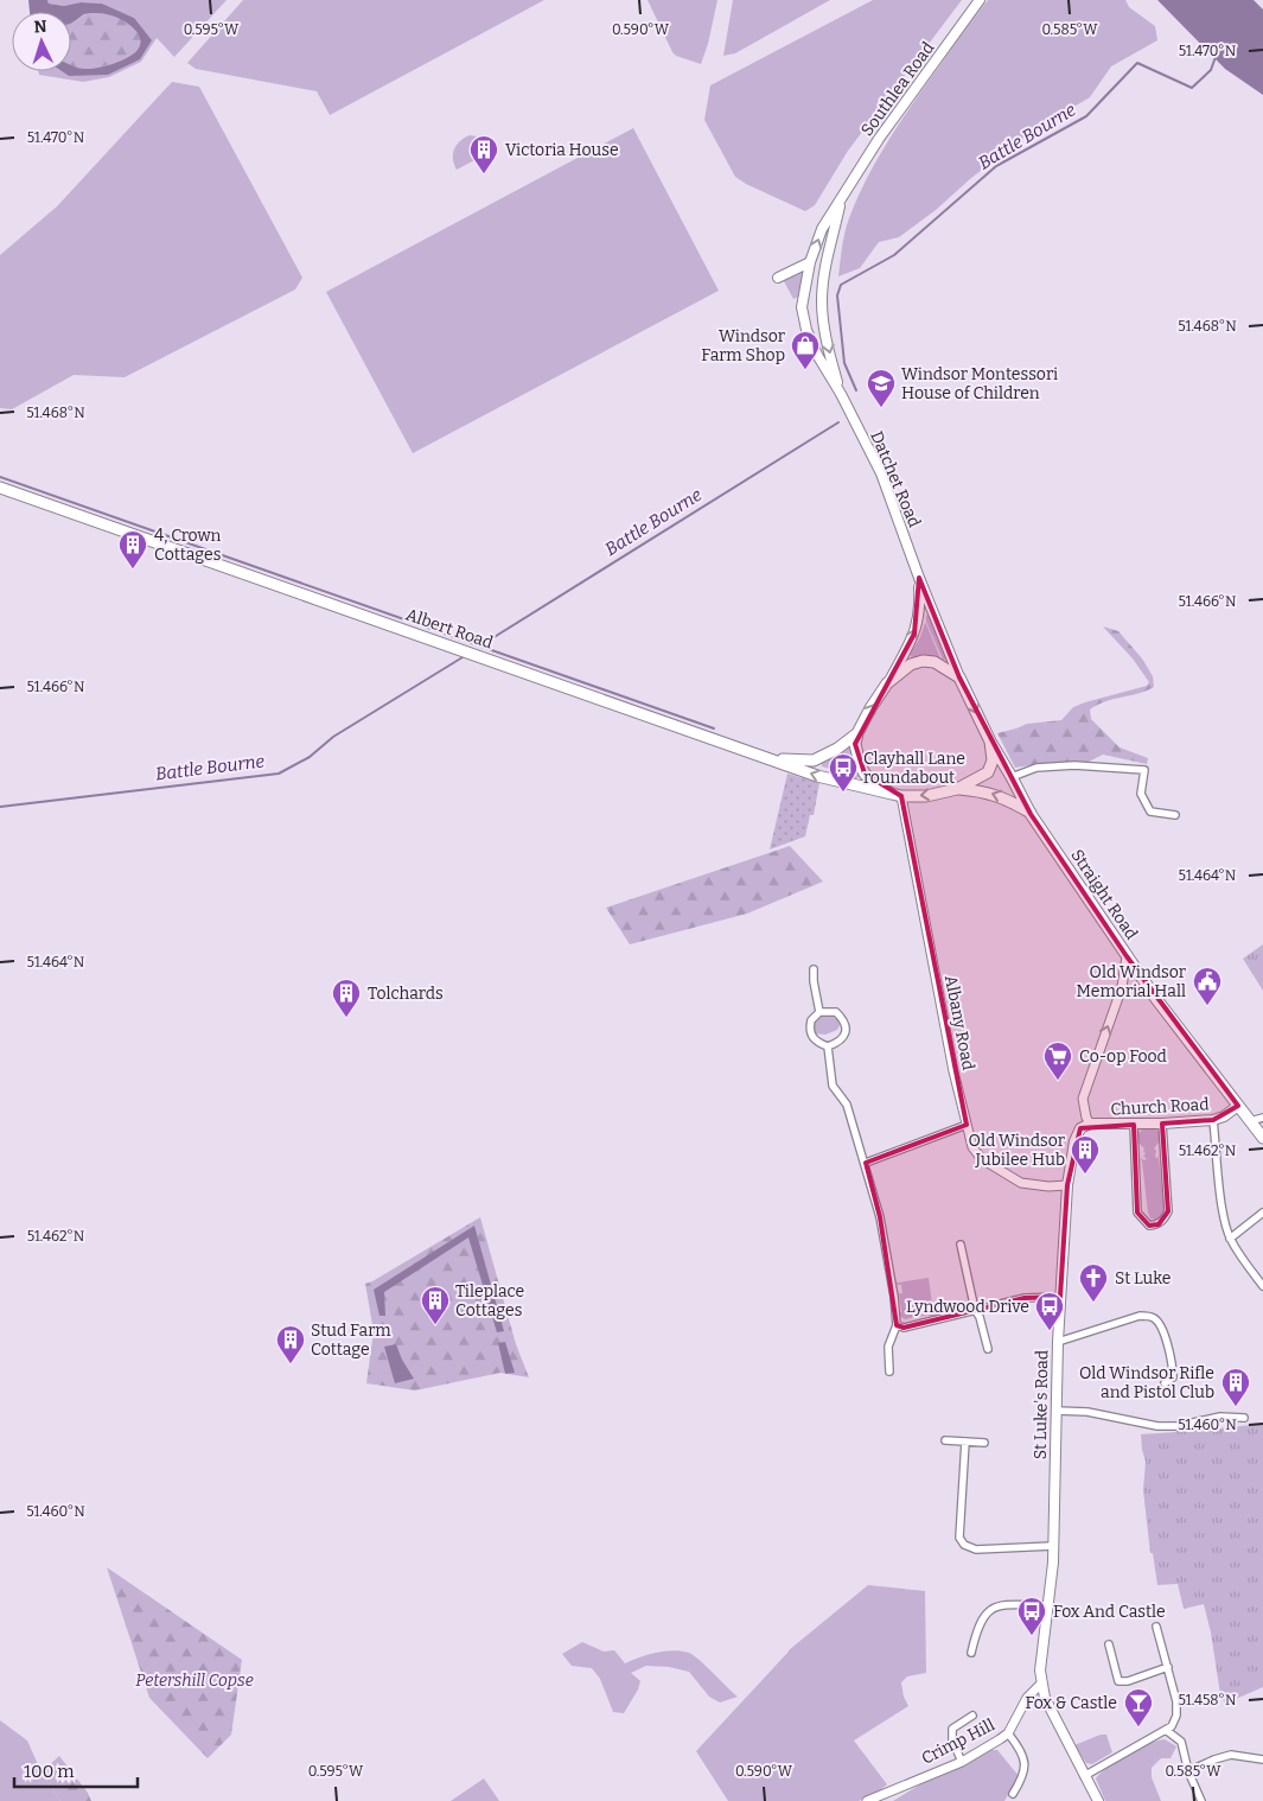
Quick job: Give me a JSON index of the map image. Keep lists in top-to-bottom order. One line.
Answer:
{"streets":{"main road":["Southlea Road","Datchet Road","Albert Road","Straight Road","Church Road","St Luke's Road"],"street":["Albany Road","Crimp Hill"]},"crossings":[["Southlea Road","Datchet Road"],["Datchet Road","Albert Road"],["Datchet Road","Straight Road"],["Datchet Road","Albany Road"],["Albert Road","Straight Road"],["Albert Road","Albany Road"],["Straight Road","Albany Road"],["Straight Road","Church Road"],["Albany Road","St Luke's Road"],["Church Road","St Luke's Road"],["St Luke's Road","Crimp Hill"]],"water":["Battle Bourne"],"parks":["Petershill Copse"],"places":{"building":["Victoria House","4, Crown Cottages","Tolchards","Old Windsor Jubilee Hub","Tileplace Cottages","Stud Farm Cottage","Old Windsor Rifle and Pistol Club"],"shop":["Windsor Farm Shop"],"school or university":["Windsor Montessori House of Children"],"bus stop":["Clayhall Lane roundabout","Lyndwood Drive","Fox And Castle"],"public building":["Old Windsor Memorial Hall"],"supermarket":["Co-op Food"],"church":["St Luke"],"bar":["Fox & Castle"]},"scale_bar":"100 m","north":"top","coordinates":["0.595°W","0.590°W","0.585°W","51.470°N","51.468°N","51.466°N","51.464°N","51.462°N","51.460°N","51.458°N"]}
